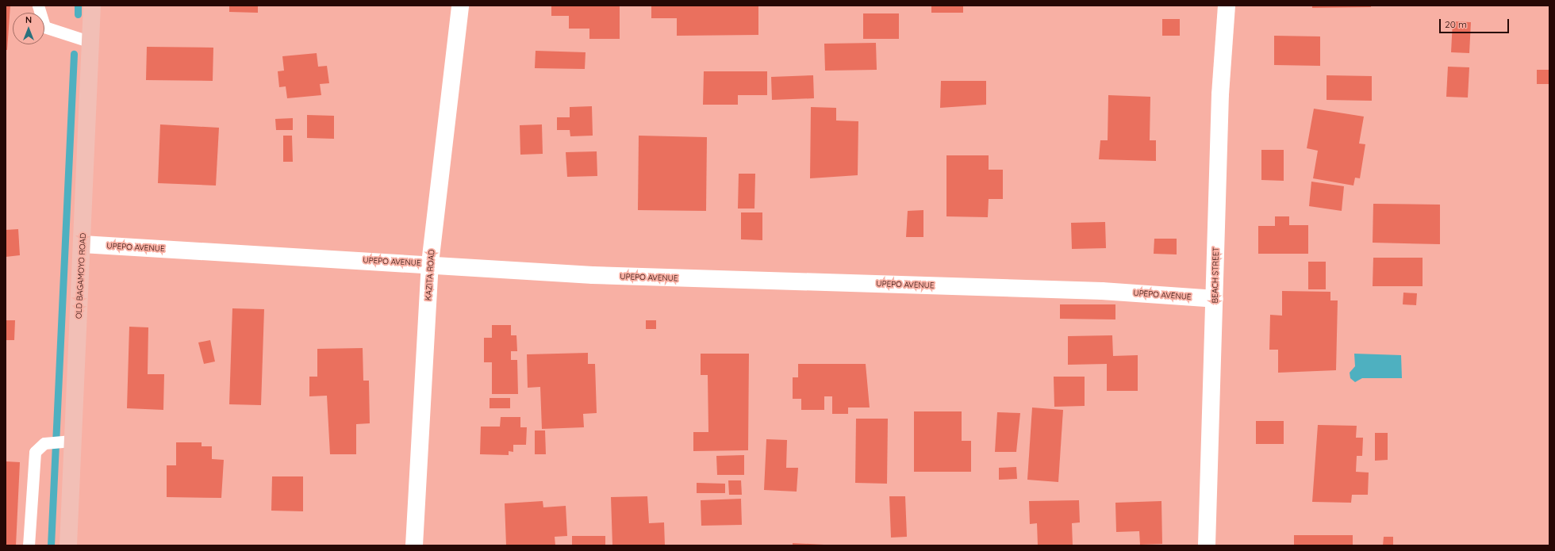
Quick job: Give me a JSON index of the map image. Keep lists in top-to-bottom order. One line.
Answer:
{"streets":{"main road":["OLD BAGAMOYO ROAD"],"street":["UPEPO AVENUE","KAZITA ROAD","BEACH STREET"]},"crossings":[["UPEPO AVENUE","KAZITA ROAD"],["UPEPO AVENUE","BEACH STREET"],["UPEPO AVENUE","OLD BAGAMOYO ROAD"]],"scale_bar":"20 m","north":"top"}
